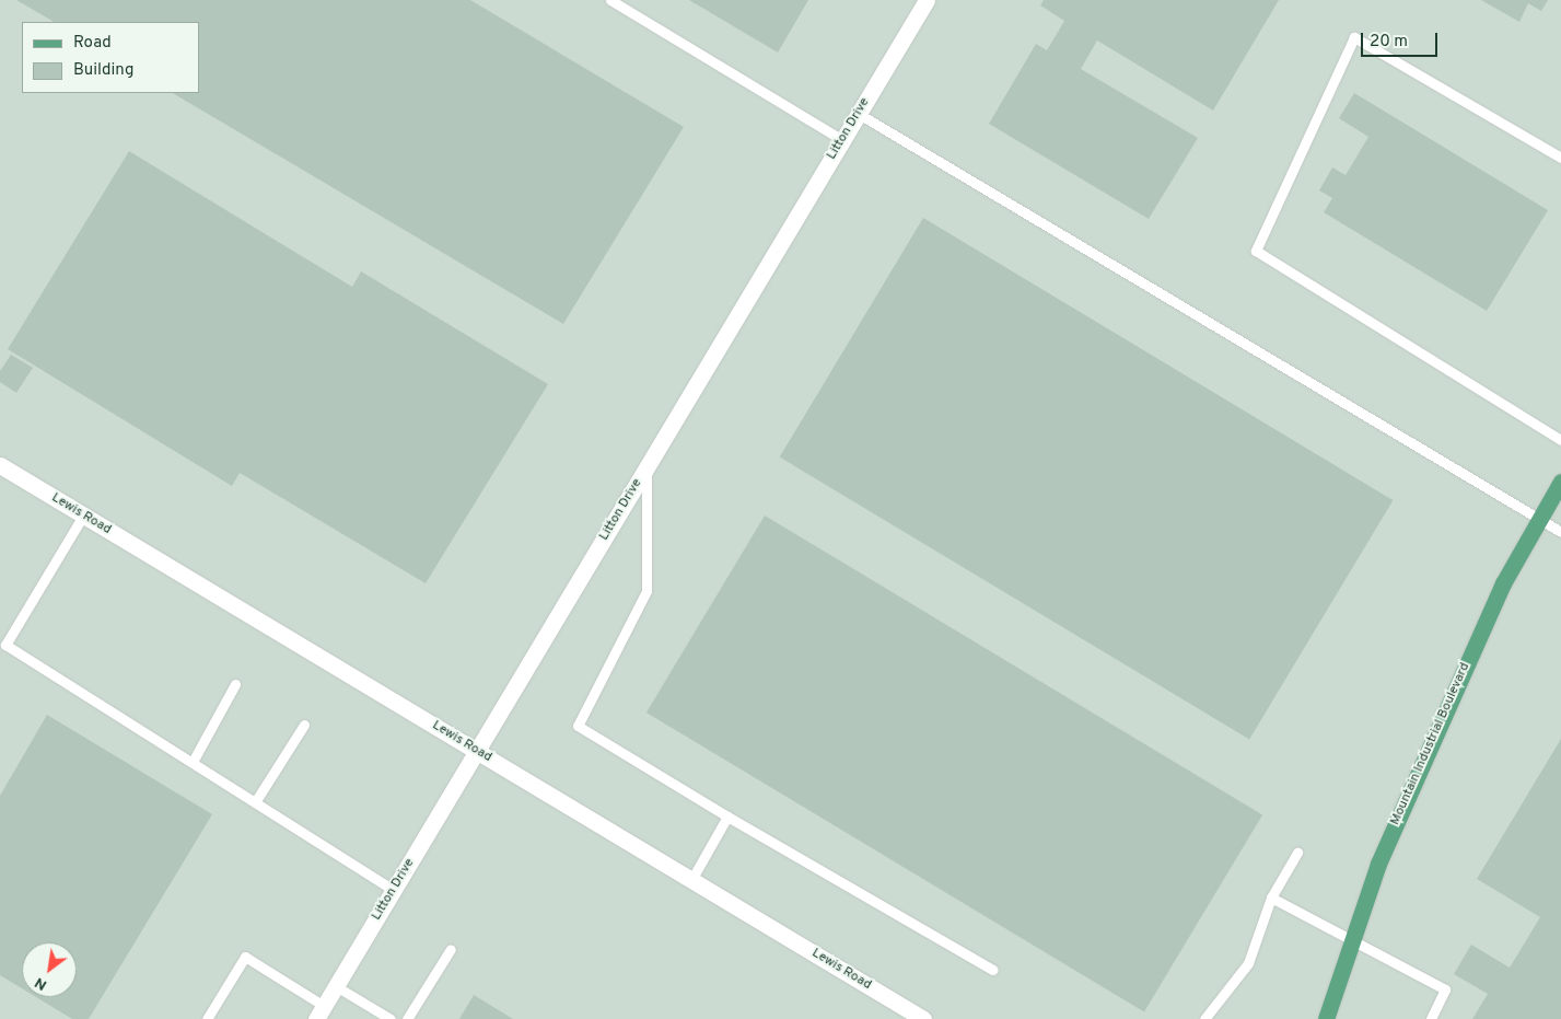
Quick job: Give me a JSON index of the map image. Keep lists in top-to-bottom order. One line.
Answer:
{"streets":{"main road":["Mountain Industrial Boulevard"],"street":["Litton Drive","Lewis Road"]},"crossings":[["Litton Drive","Lewis Road"]],"legend":["Road","Building"],"scale_bar":"20 m","north":"bottom left"}
